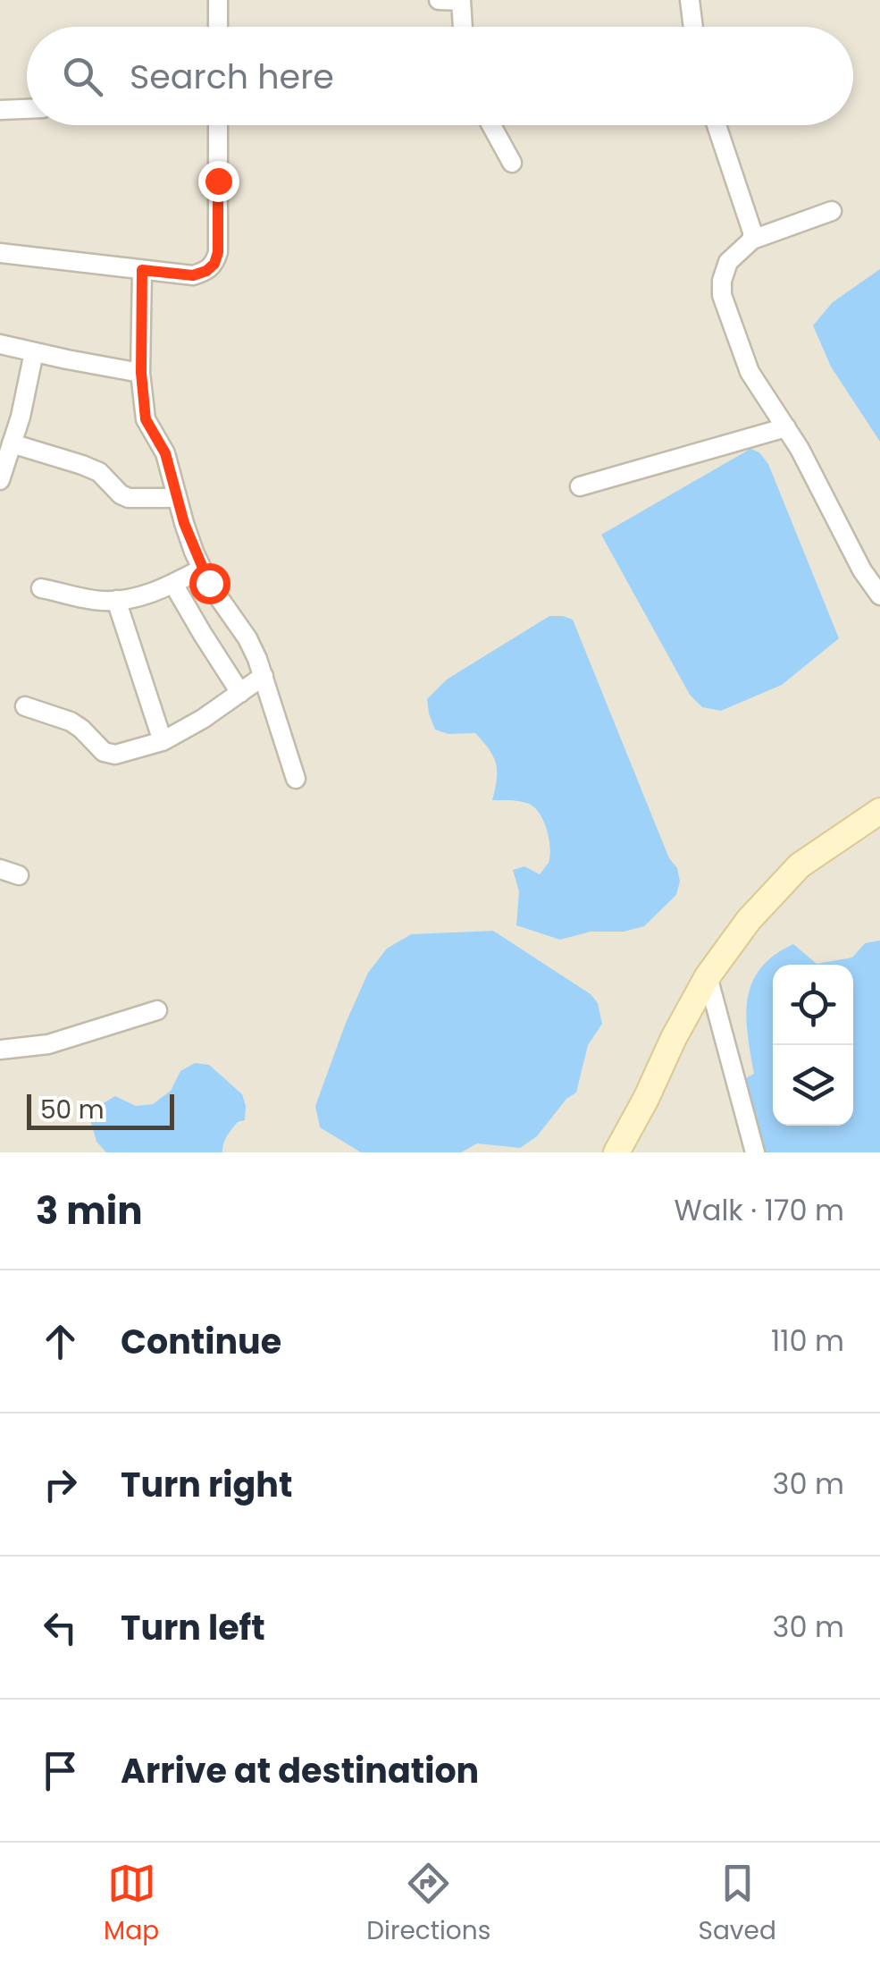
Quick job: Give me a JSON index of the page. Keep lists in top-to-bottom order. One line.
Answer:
{"scale_bar":"50 m","page":{"search":"Search here","scale":"50 m","heading":["3 min","Walk · 170 m"],"list":[["Continue","110 m"],["Turn right","30 m"],["Turn left","30 m"],"Arrive at destination"],"nav":["Map","Directions","Saved"]}}
